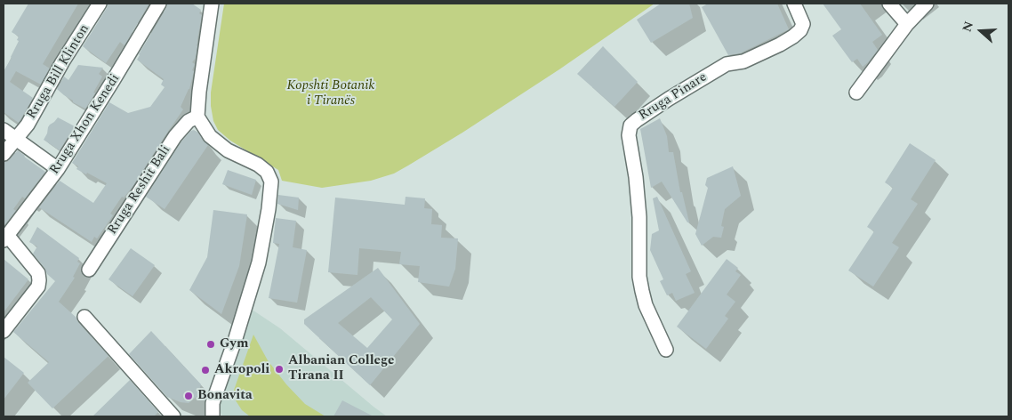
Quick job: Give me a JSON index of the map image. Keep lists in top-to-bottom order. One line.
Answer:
{"streets":{"street":["Rruga Bill Klinton","Rruga Pinare","Rruga Xhon Kenedi","Rruga Reshit Bali"]},"parks":["Kopshti Botanik i Tiranës"],"places":["Gym","Albanian College Tirana II","Akropoli","Bonavita"],"north":"left"}
